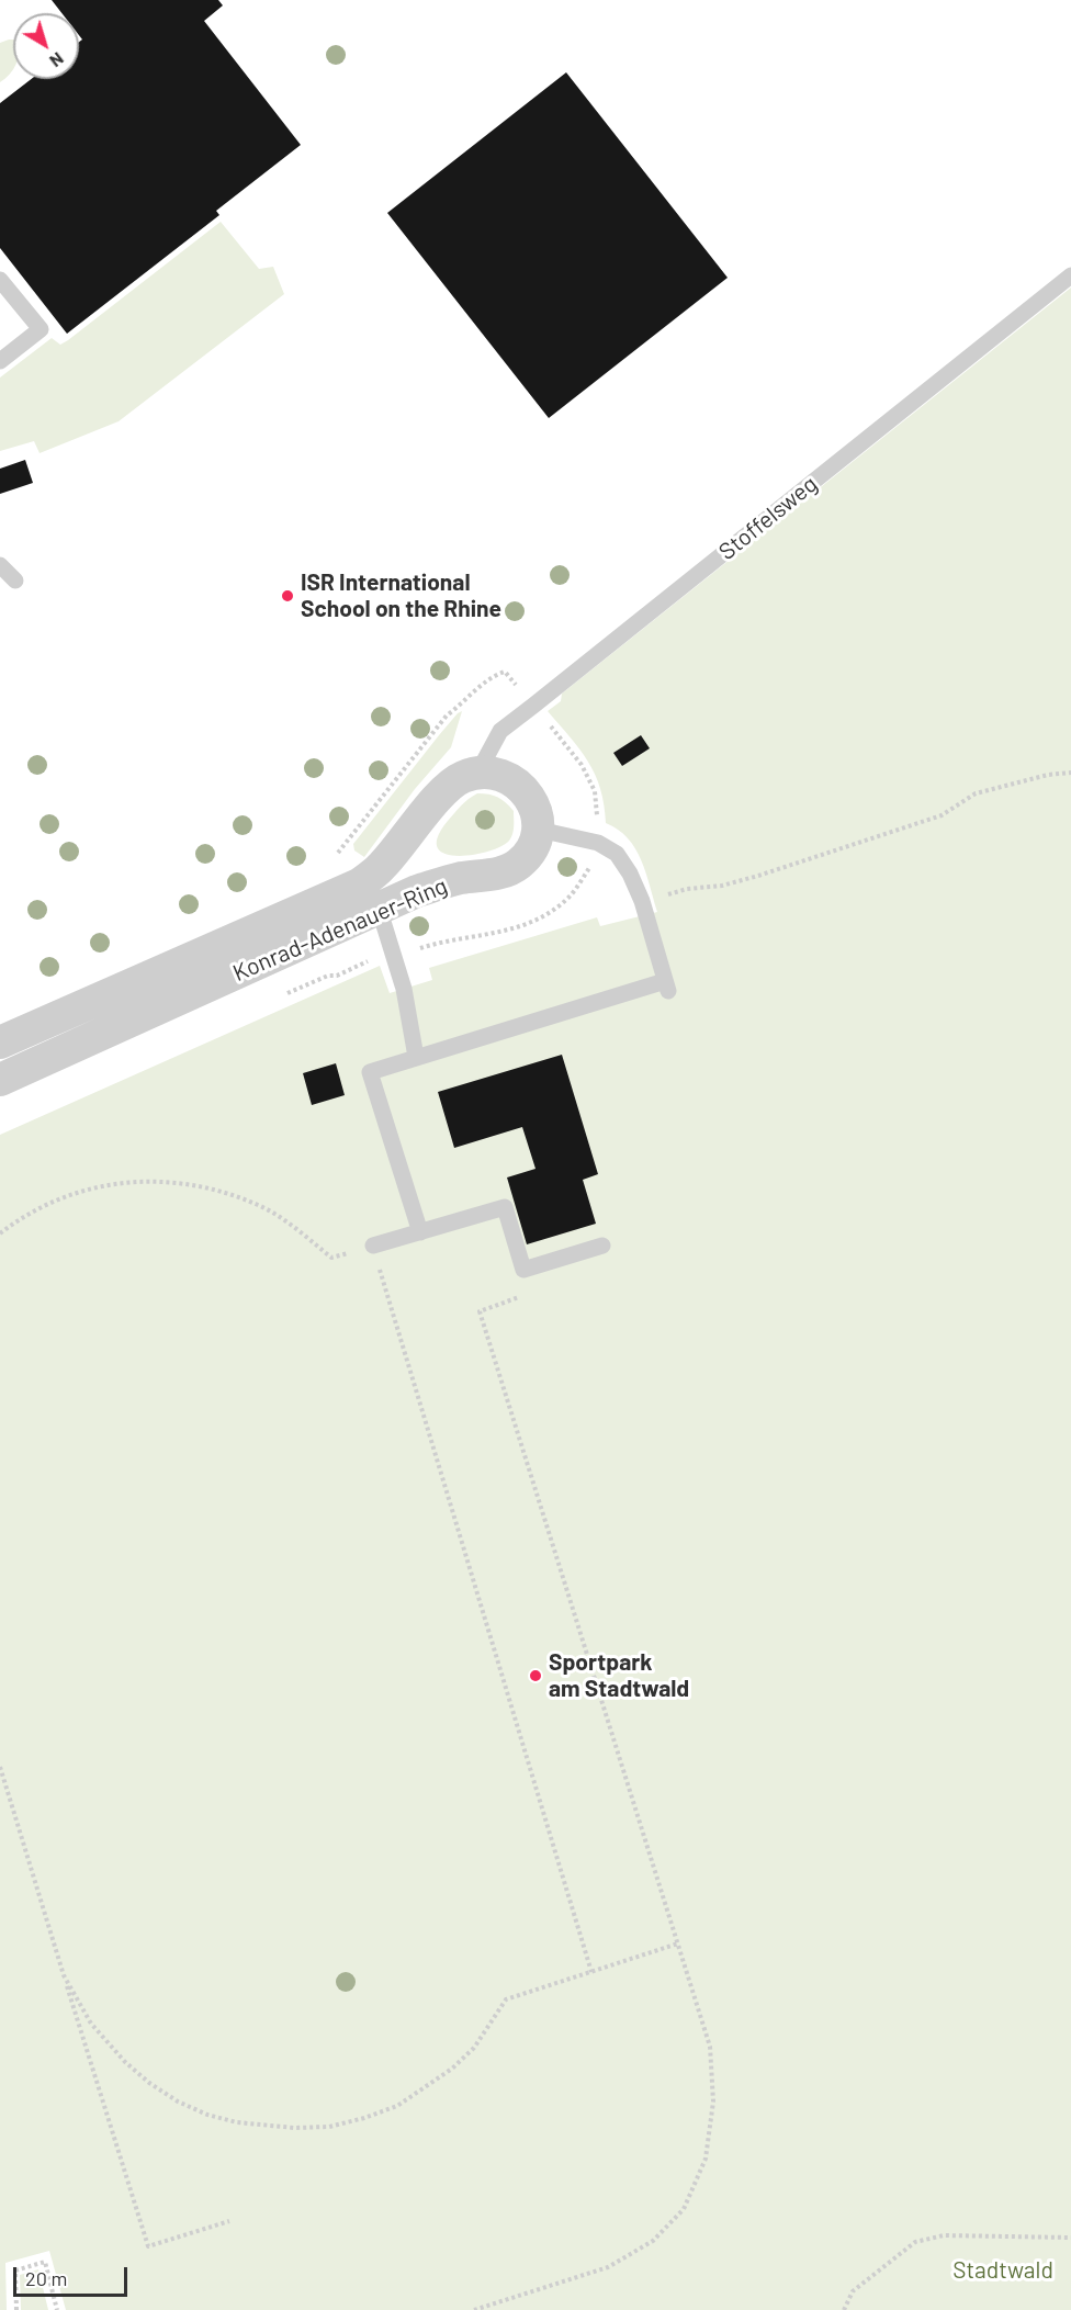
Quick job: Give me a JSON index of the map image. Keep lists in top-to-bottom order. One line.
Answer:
{"streets":{"street":["Konrad-Adenauer-Ring"],"lane":["Stoffelsweg"]},"crossings":[["Stoffelsweg","Konrad-Adenauer-Ring"]],"parks":["Stadtwald"],"places":["ISR International School on the Rhine","Sportpark am Stadtwald"],"scale_bar":"20 m","north":"bottom right"}
